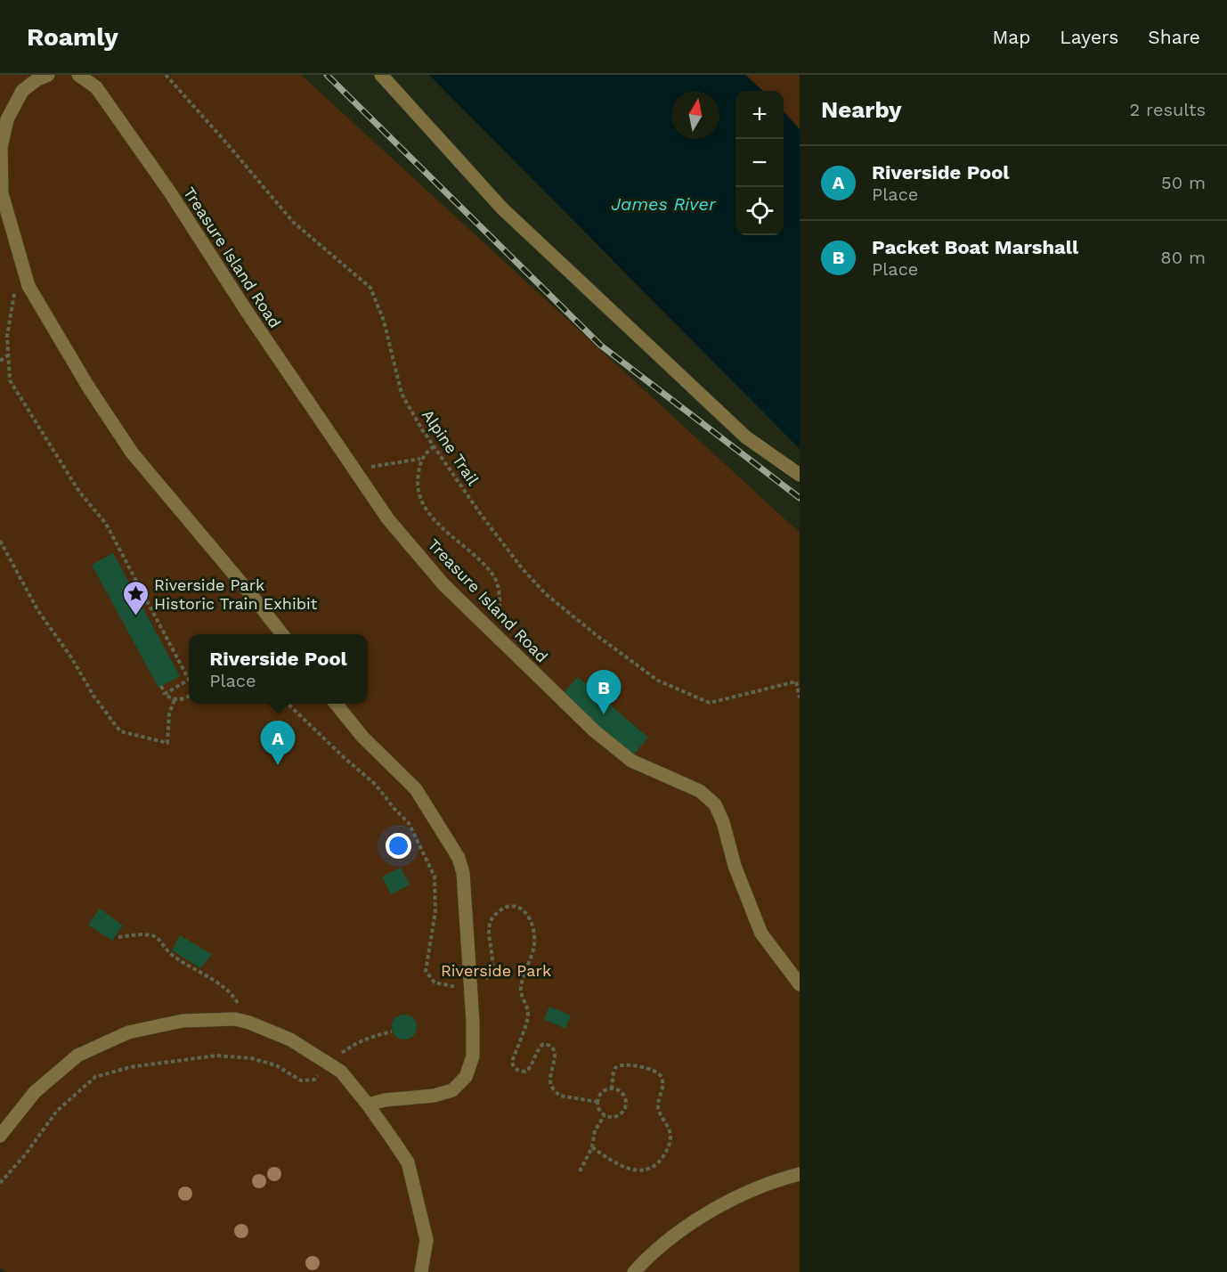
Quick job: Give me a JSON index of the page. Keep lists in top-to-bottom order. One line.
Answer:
{"streets":{"lane":["Treasure Island Road"],"path":["Alpine Trail"]},"water":["James River"],"parks":["Riverside Park"],"places":{"place":["Riverside Park Historic Train Exhibit"]},"north":"top","page":{"header":"Roamly","nav":["Map","Layers","Share"],"heading":["Nearby","2 results"],"map_buttons":["+","−"],"list":[{"mark":"A","name":"Riverside Pool","note":"Place","value":"50 m"},{"mark":"B","name":"Packet Boat Marshall","note":"Place","value":"80 m"}],"popup":["Riverside Pool","Place"],"pins":["B","A"]}}
